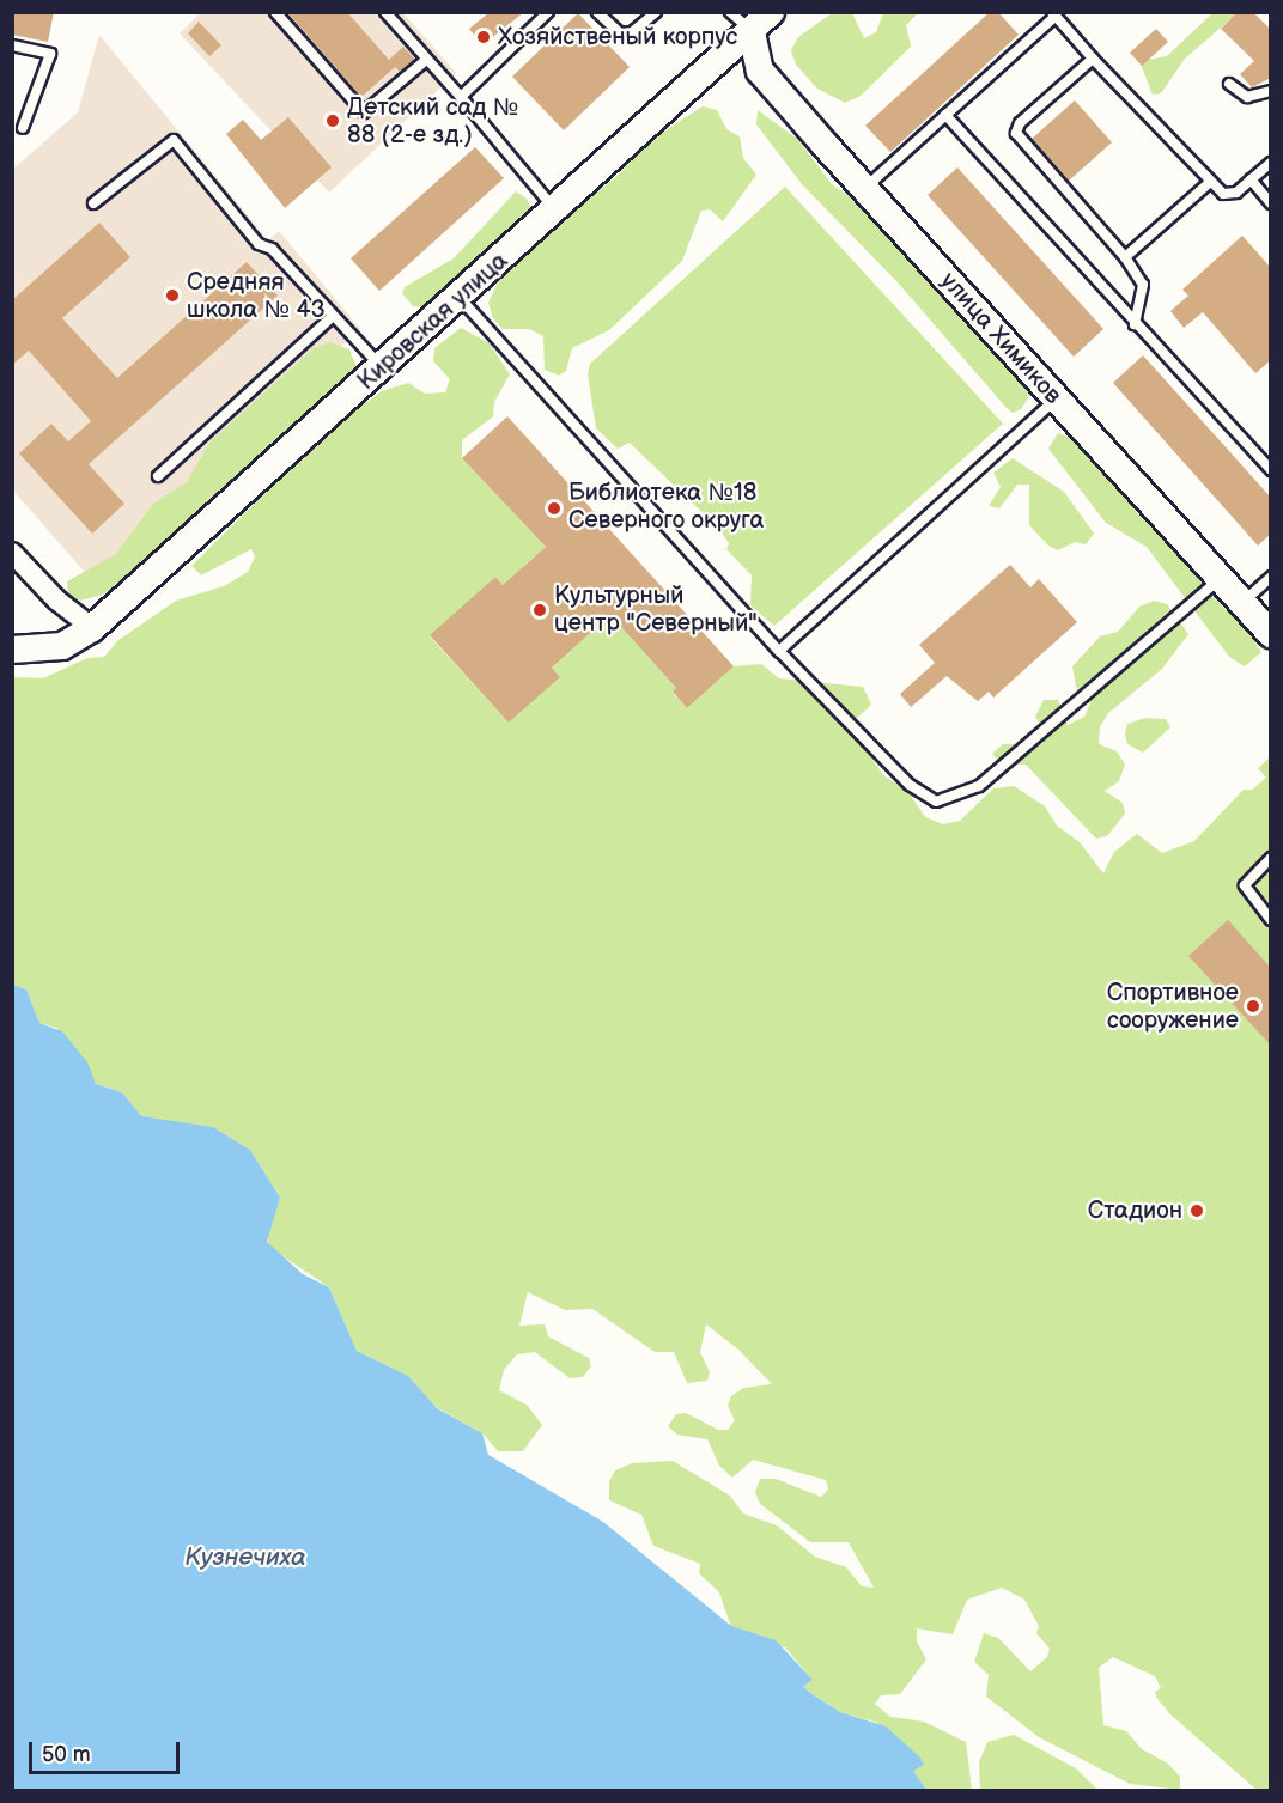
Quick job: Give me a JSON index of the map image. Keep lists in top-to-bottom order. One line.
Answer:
{"streets":{"street":["Кировская улица","улица Химиков"]},"crossings":[["Кировская улица","улица Химиков"]],"water":["Кузнечиха"],"places":["Хозяйственый корпус","Детский сад № 88 (2-е зд.)","Средняя школа № 43","Библиотека №18 Северного округа","Культурный центр \"Северный\"","Спортивное сооружение","Стадион"],"scale_bar":"50 m"}
